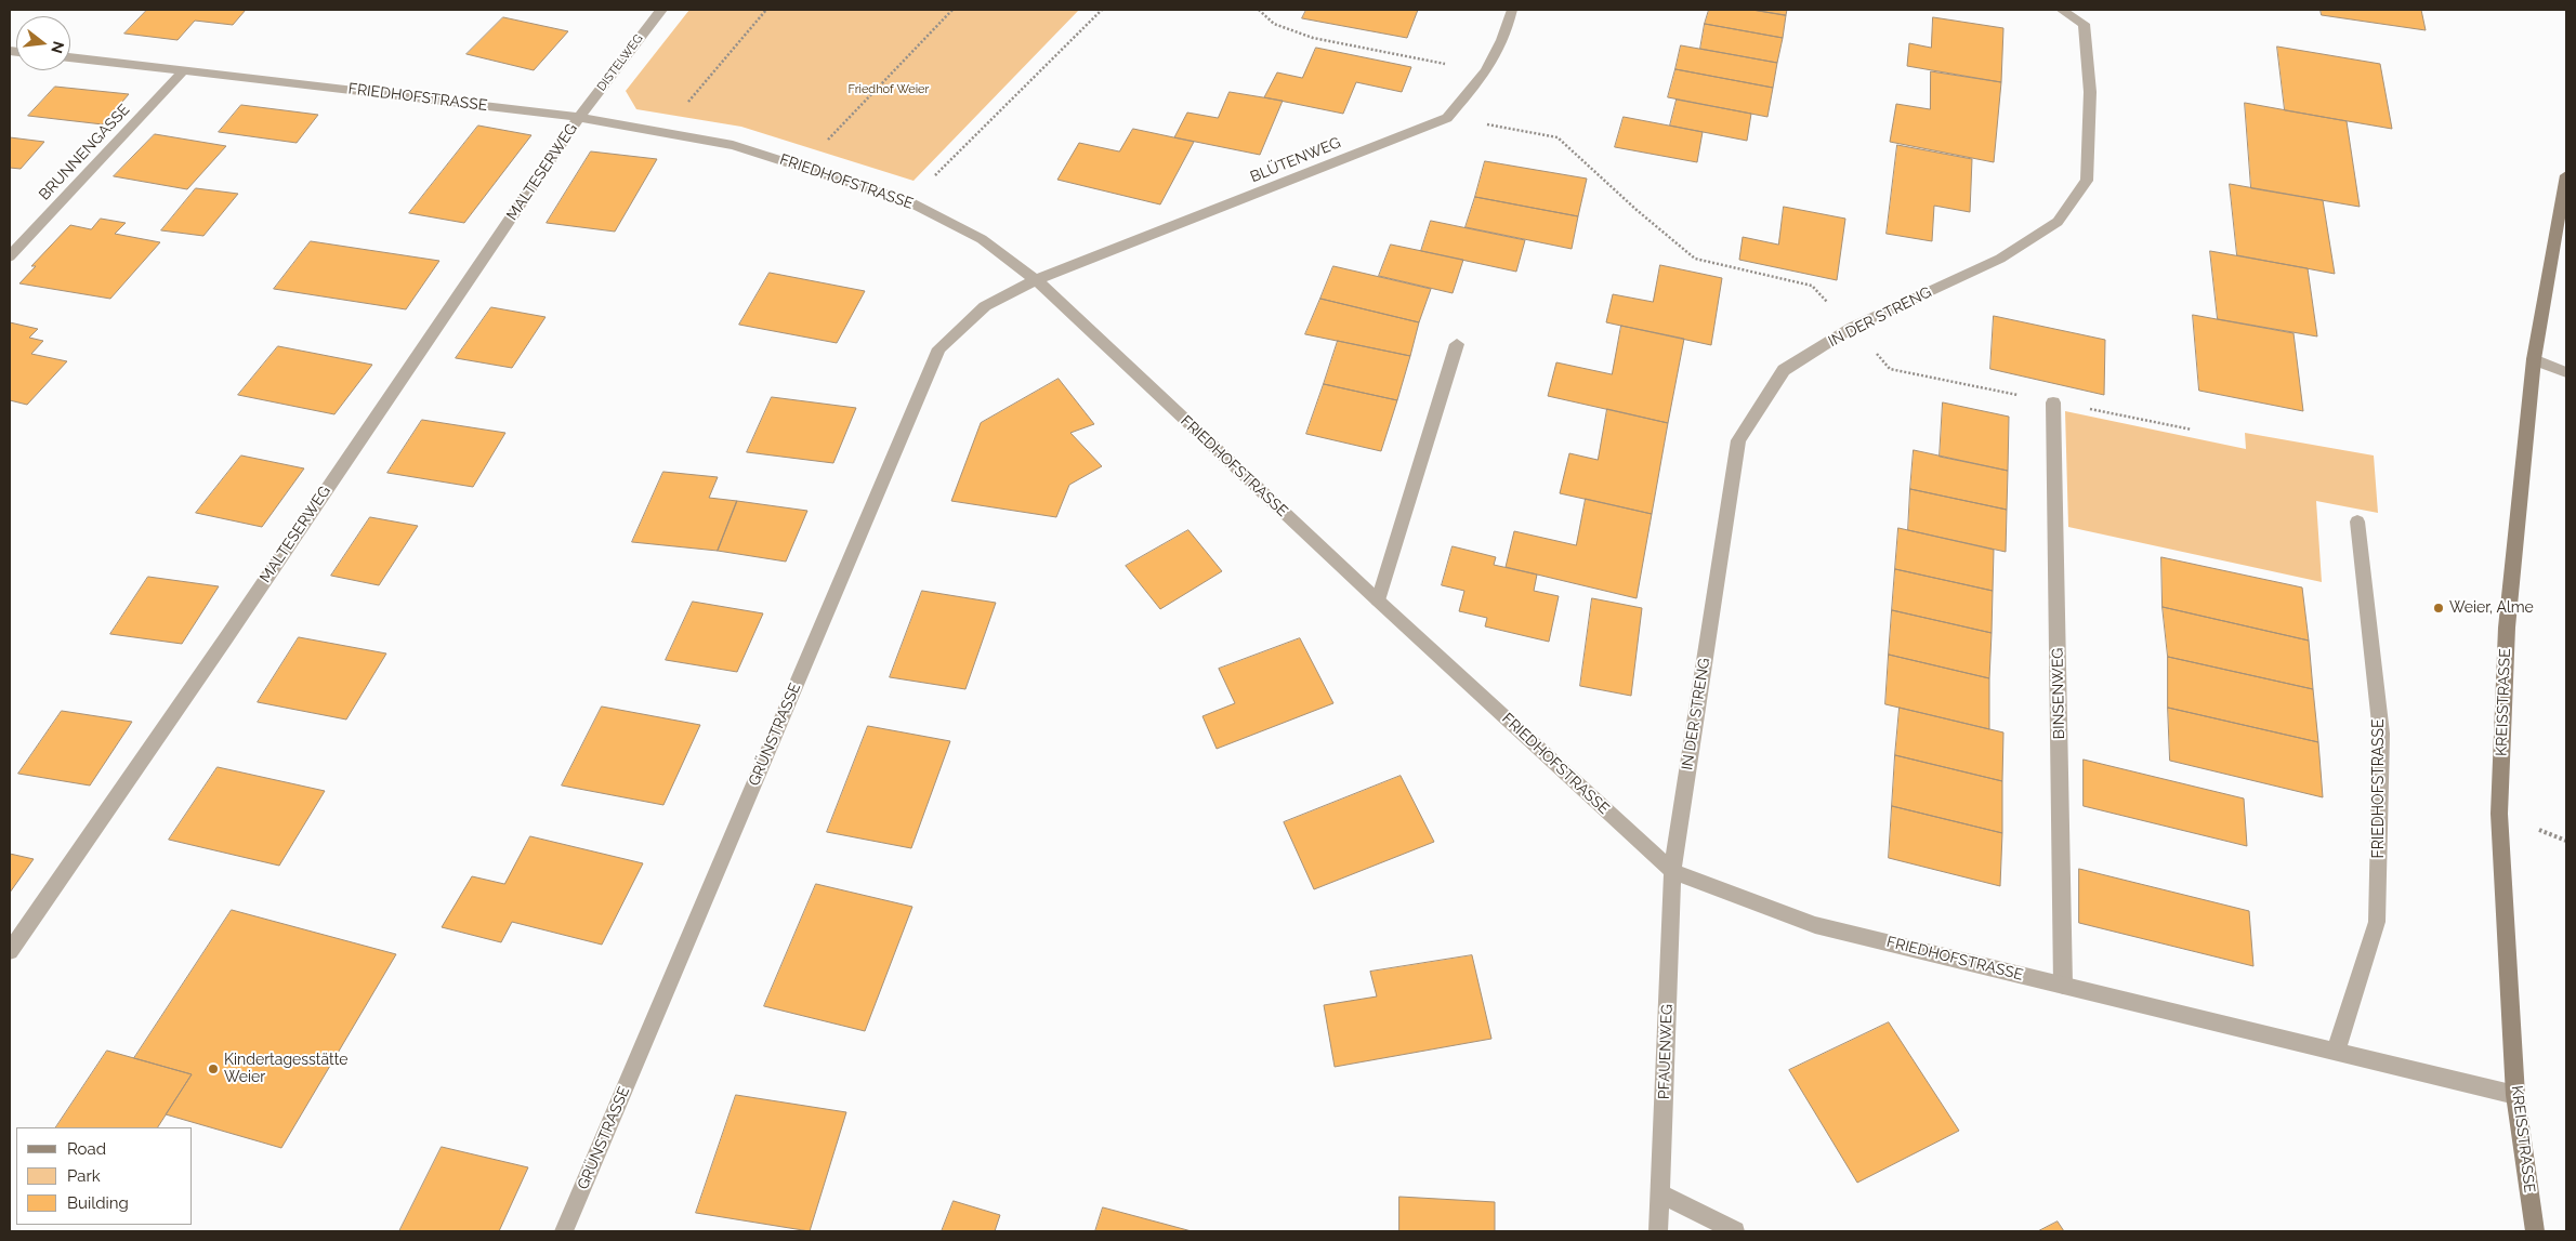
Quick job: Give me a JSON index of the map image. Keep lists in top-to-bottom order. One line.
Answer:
{"streets":{"street":["DISTELWEG","FRIEDHOFSTRASSE","BRUNNENGASSE","BLÜTENWEG","MALTESERWEG","IN DER STRENG","BINSENWEG","KREISSTRASSE","GRÜNSTRASSE","PFAUENWEG"]},"crossings":[["DISTELWEG","FRIEDHOFSTRASSE"],["DISTELWEG","MALTESERWEG"],["FRIEDHOFSTRASSE","BRUNNENGASSE"],["FRIEDHOFSTRASSE","BLÜTENWEG"],["FRIEDHOFSTRASSE","MALTESERWEG"],["FRIEDHOFSTRASSE","IN DER STRENG"],["FRIEDHOFSTRASSE","BINSENWEG"],["FRIEDHOFSTRASSE","KREISSTRASSE"],["FRIEDHOFSTRASSE","GRÜNSTRASSE"],["FRIEDHOFSTRASSE","PFAUENWEG"],["BLÜTENWEG","GRÜNSTRASSE"],["IN DER STRENG","PFAUENWEG"]],"parks":["Friedhof Weier"],"places":["Weier, Alme","Kindertagesstätte Weier"],"legend":["Road","Park","Building"],"north":"right"}
